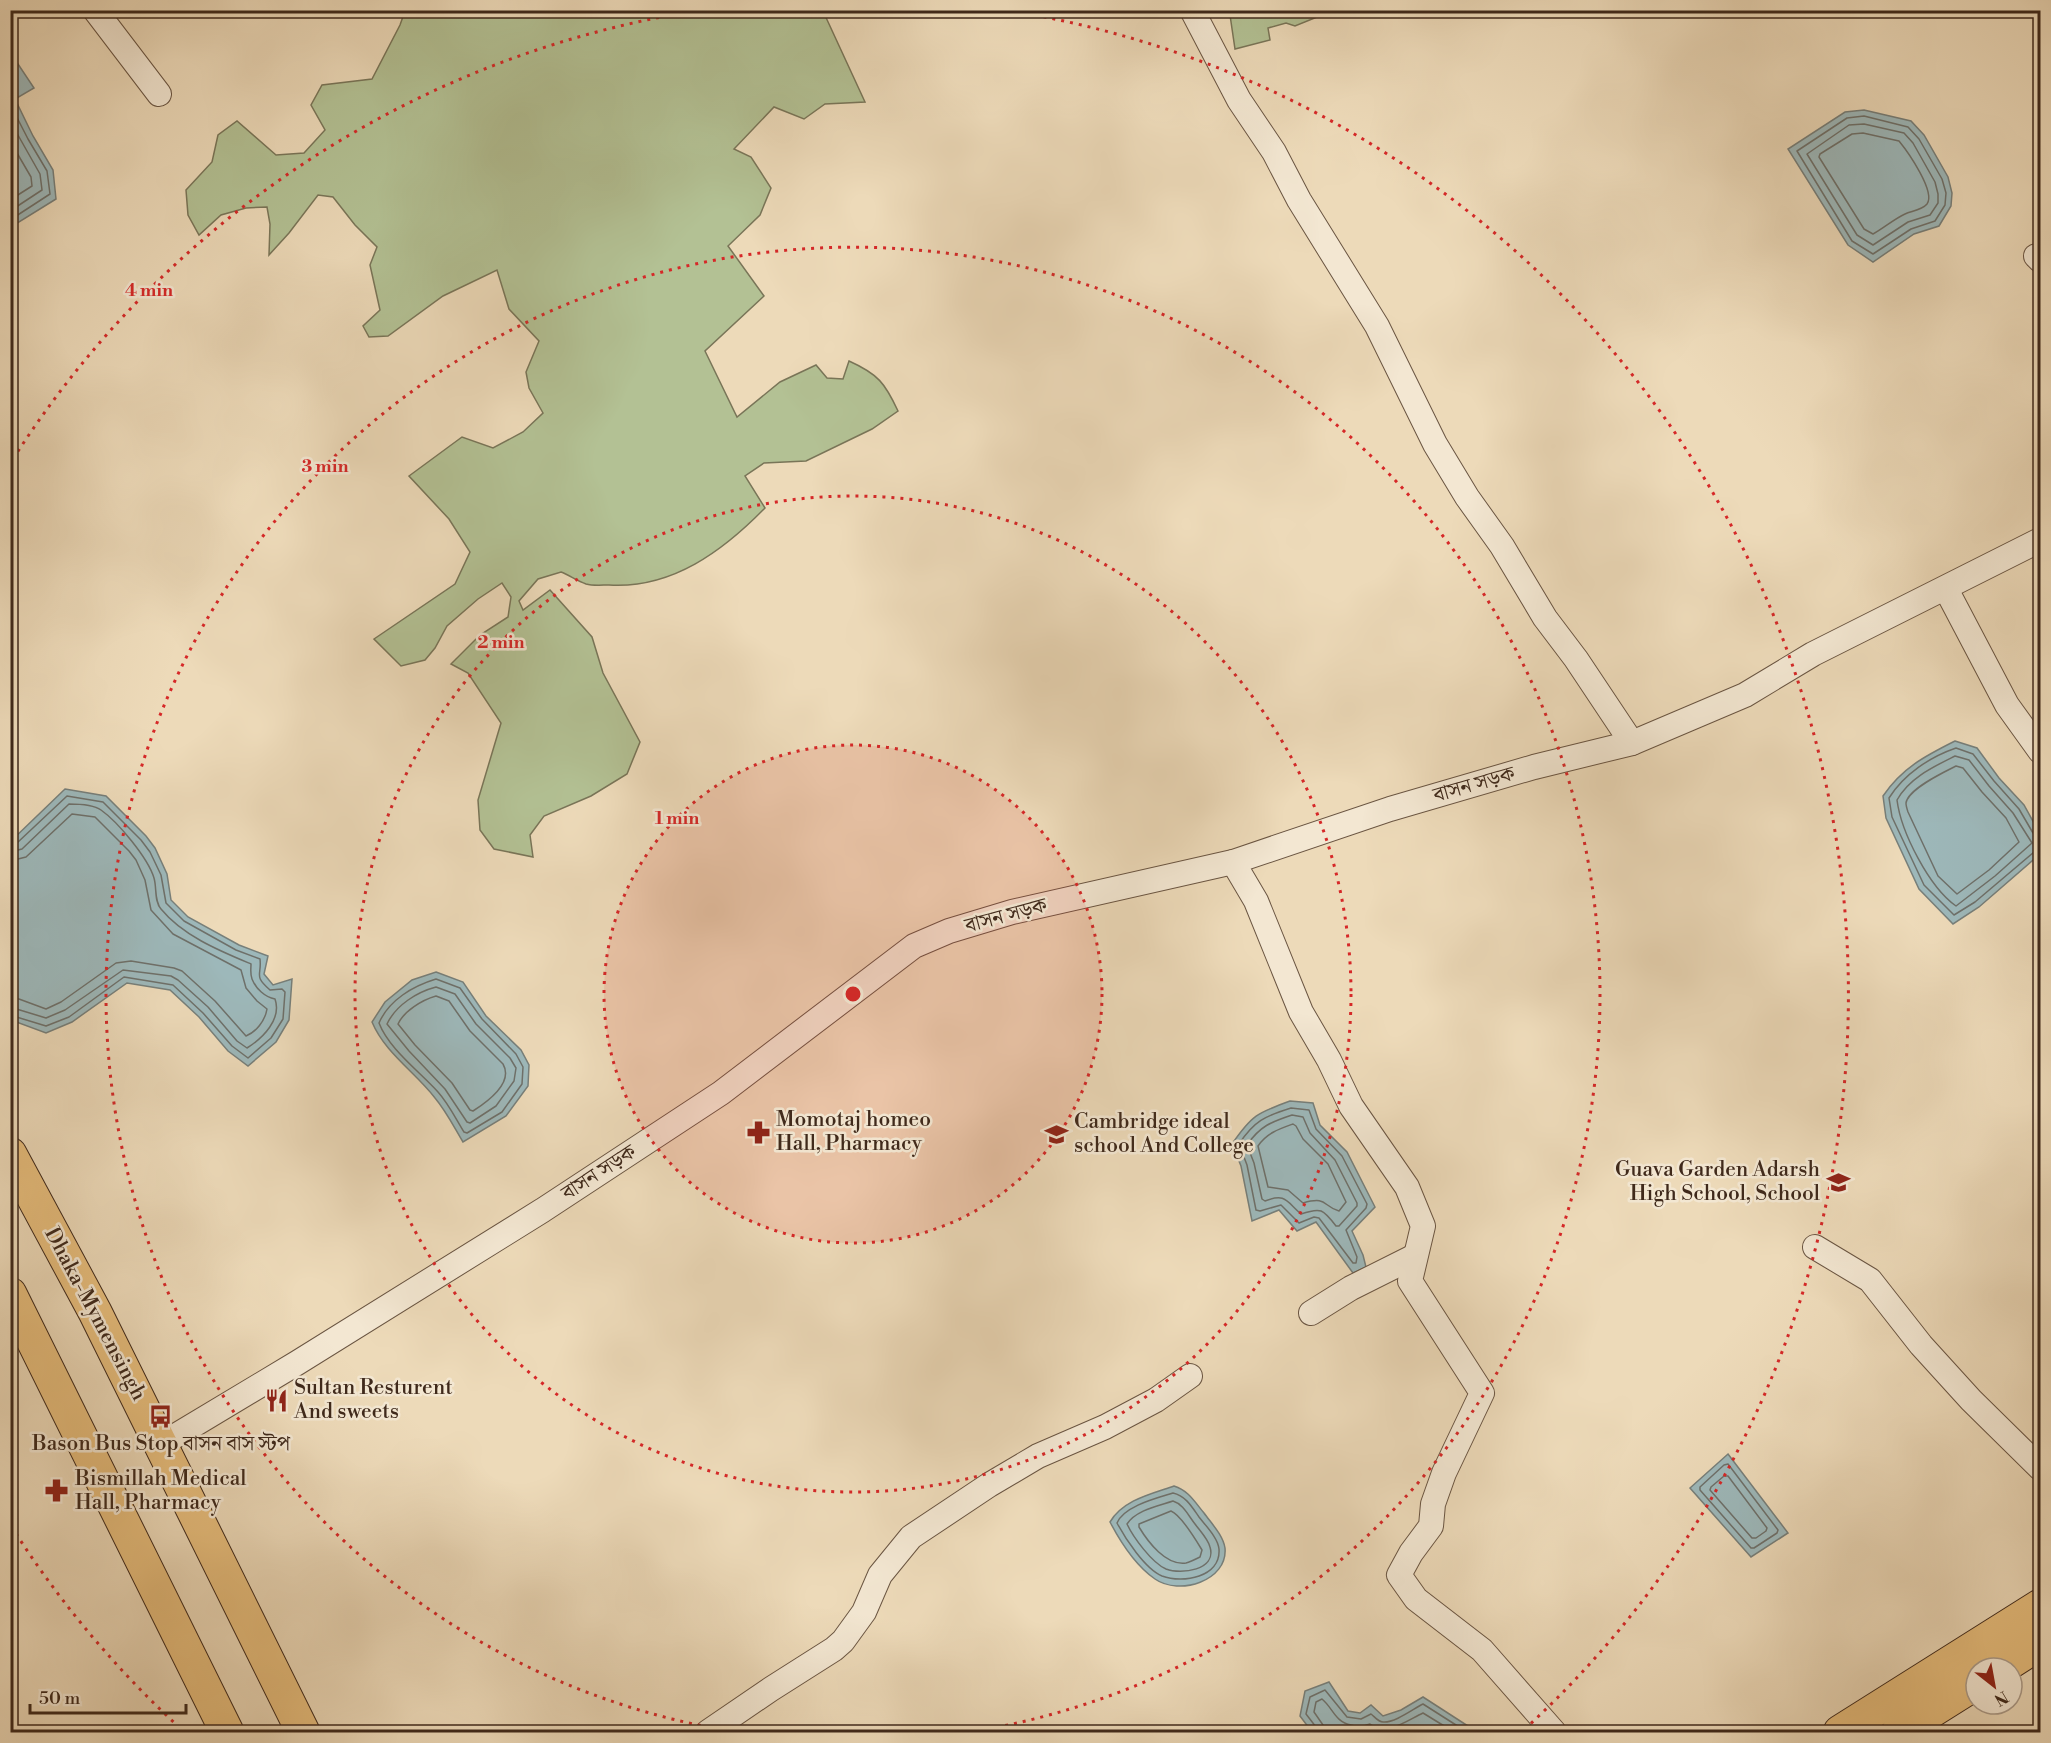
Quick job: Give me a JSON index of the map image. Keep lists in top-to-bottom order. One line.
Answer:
{"streets":{"highway":["Dhaka-Mymensingh"],"street":["বাসন সড়ক"]},"crossings":[["বাসন সড়ক","Dhaka-Mymensingh"]],"places":{"pharmacy":["Momotaj homeo Hall, Pharmacy","Bismillah Medical Hall, Pharmacy"],"school or university":["Cambridge ideal school And College","Guava Garden Adarsh High School, School"],"restaurant":["Sultan Resturent And sweets"],"bus stop":["Bason Bus Stop বাসন বাস স্টপ"]},"scale_bar":"50 m","north":"bottom right","rings":["4 min","3 min","2 min","1 min"]}
